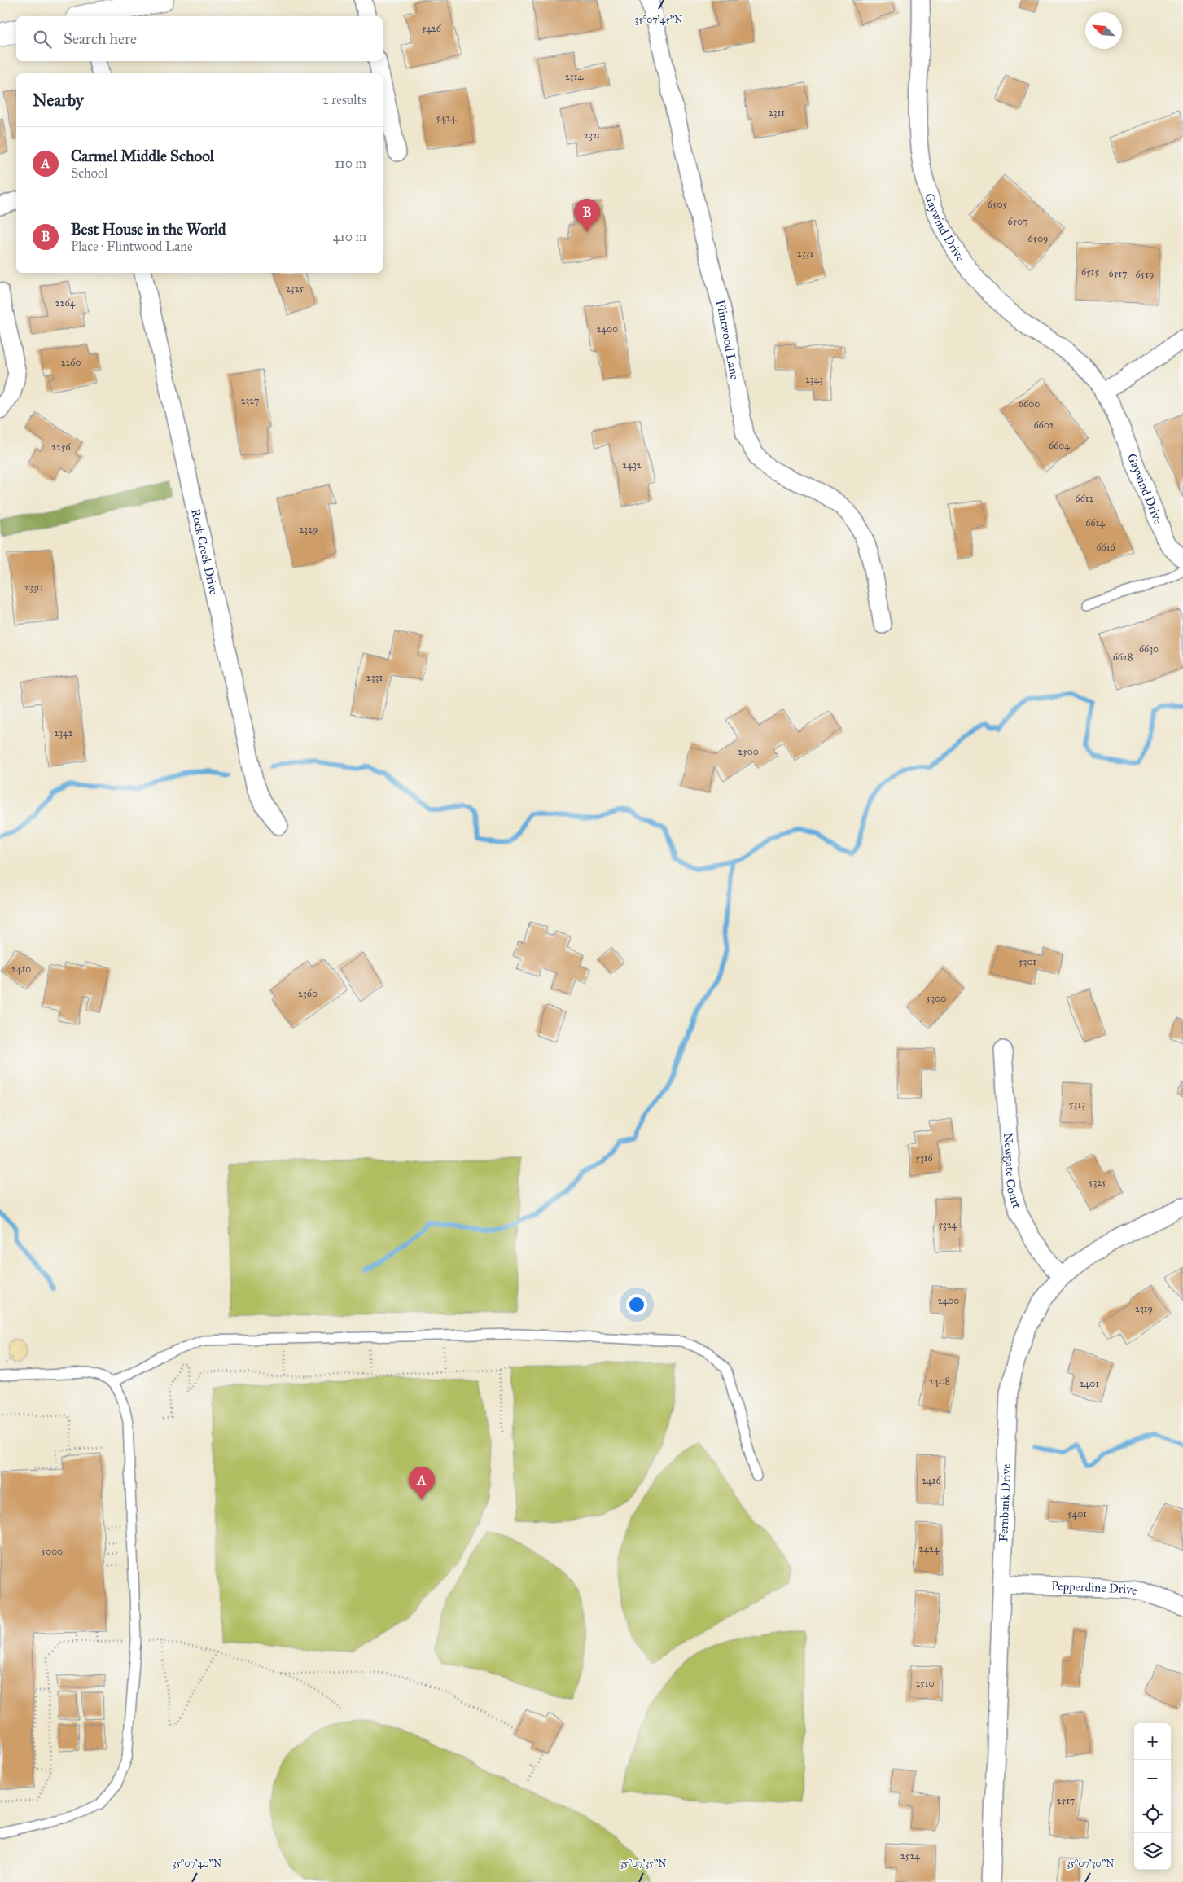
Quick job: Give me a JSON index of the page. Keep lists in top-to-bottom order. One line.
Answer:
{"streets":{"street":["Gaywind Drive","Flintwood Lane","Rock Creek Drive","Newgate Court","Fernbank Drive","Pepperdine Drive"]},"crossings":[["Newgate Court","Fernbank Drive"],["Fernbank Drive","Pepperdine Drive"]],"house_numbers":["5426","2314","2311","5424","2320","6505","6507","6509","2331","6515","6517","6519","2325","2264","2400","2260","2343","2327","6600","6602","6604","2256","2432","6612","6614","2329","6616","2330","6630","6628","2331","2342","2500","5301","2410","2360","5300","5313","5316","5325","5324","2400","2319","2408","2401","2416","5401","2424","5000","2510","2517","2524"],"north":"top left","page":{"search":"Search here","heading":["Nearby","2 results"],"list":[{"mark":"A","name":"Carmel Middle School","note":"School","value":"110 m"},{"mark":"B","name":"Best House in the World","note":"Place · Flintwood Lane","value":"410 m"}],"pins":["B","A"],"map_buttons":["+","−"]},"coordinates":["35°07'45\"N","35°07'40\"N","35°07'35\"N","35°07'30\"N"]}
